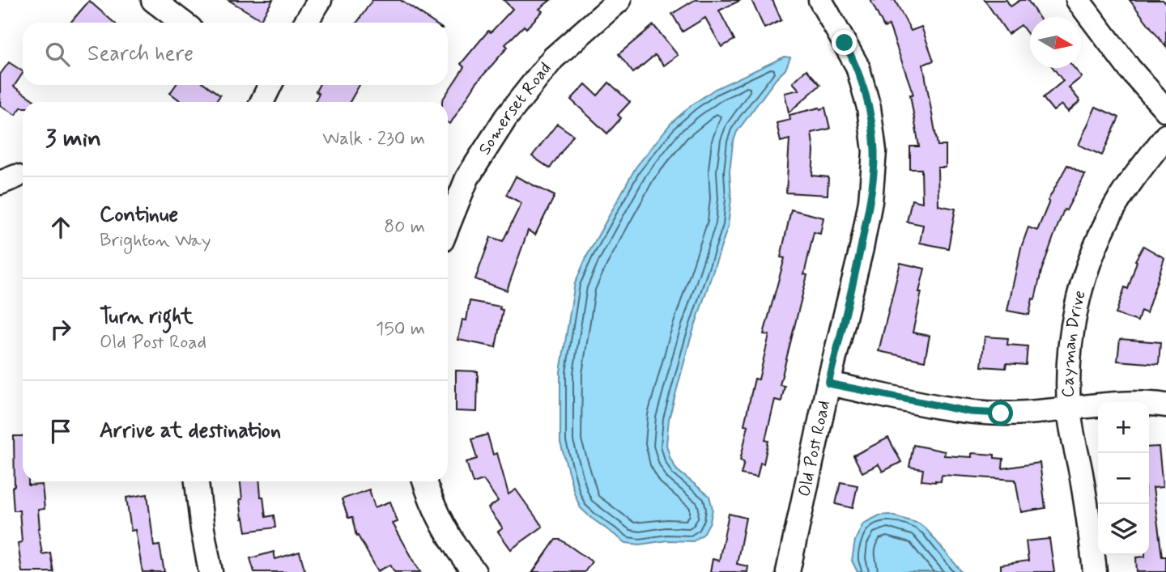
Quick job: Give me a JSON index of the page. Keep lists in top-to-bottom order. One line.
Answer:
{"streets":{"street":["Somerset Road","Cayman Drive","Old Post Road"]},"north":"right","page":{"search":"Search here","heading":["3 min","Walk · 230 m"],"list":[["Continue","Brighton Way","80 m"],["Turn right","Old Post Road","150 m"],"Arrive at destination"],"map_buttons":["+","−"]}}
